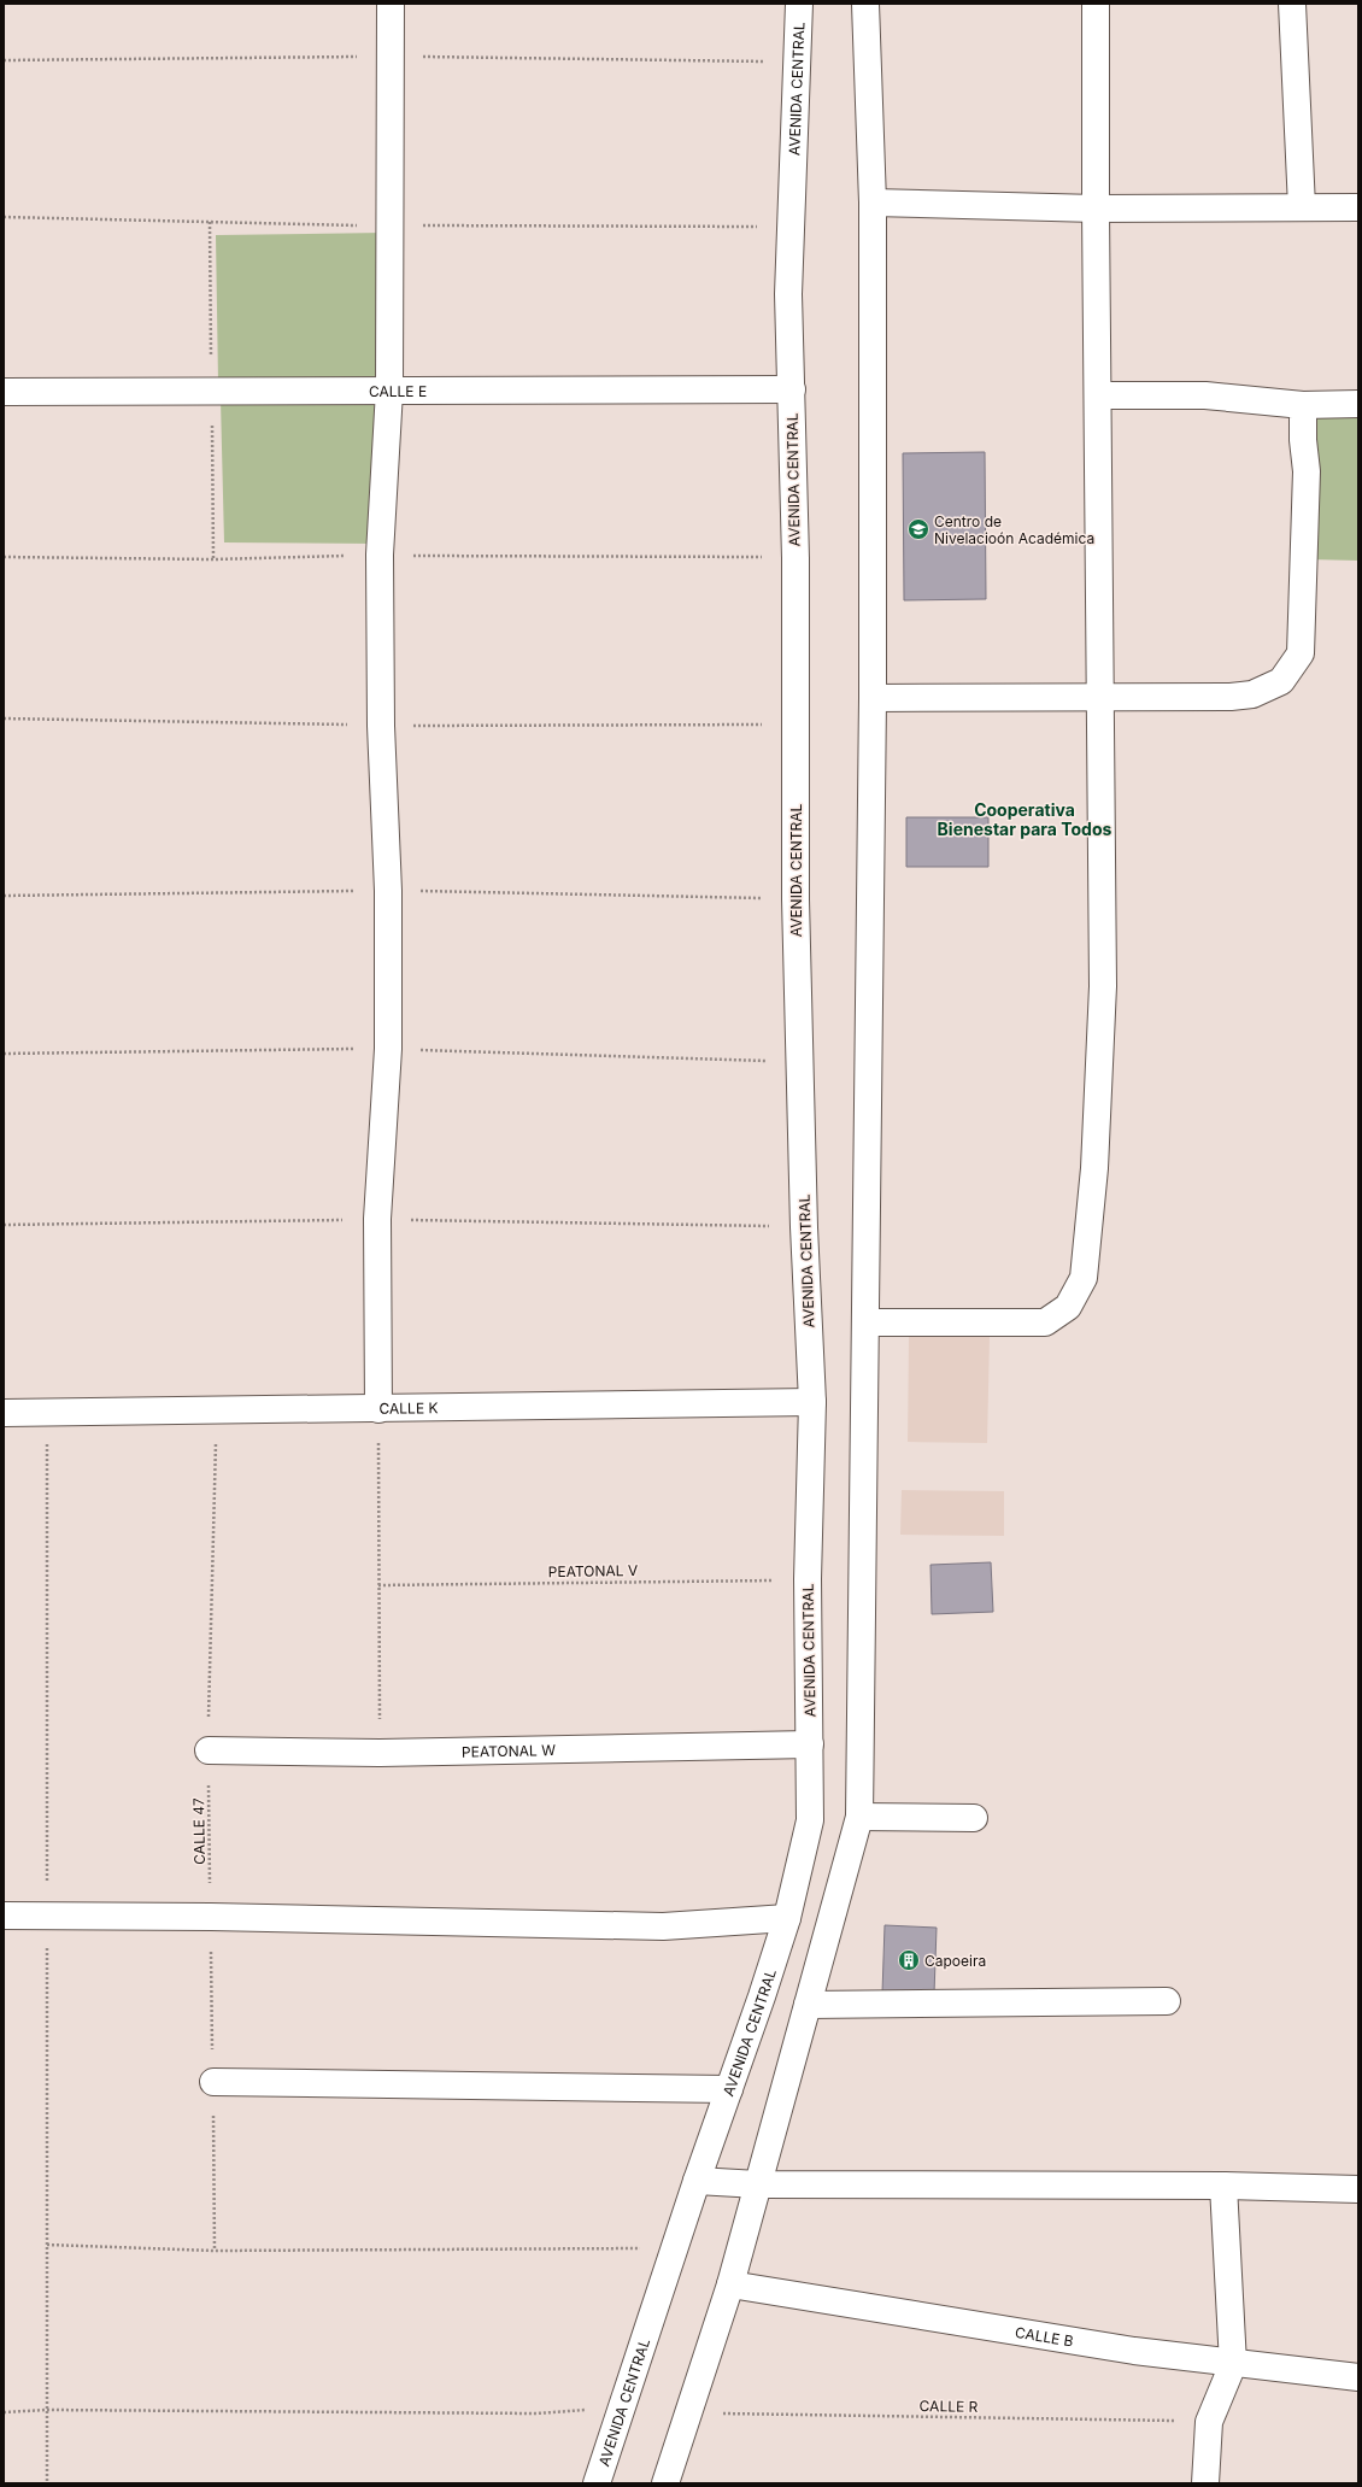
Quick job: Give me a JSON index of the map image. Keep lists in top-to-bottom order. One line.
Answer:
{"streets":{"street":["AVENIDA CENTRAL","CALLE E","CALLE K","PEATONAL W","CALLE B"],"path":["PEATONAL V","CALLE 47","CALLE R"]},"crossings":[["AVENIDA CENTRAL","CALLE E"],["AVENIDA CENTRAL","CALLE K"],["AVENIDA CENTRAL","PEATONAL V"],["AVENIDA CENTRAL","PEATONAL W"],["CALLE K","CALLE 47"],["PEATONAL W","CALLE 47"]],"districts":["Cooperativa Bienestar para Todos"],"places":{"school or university":["Centro de Nivelacioón Académica"],"building":["Capoeira"]}}
